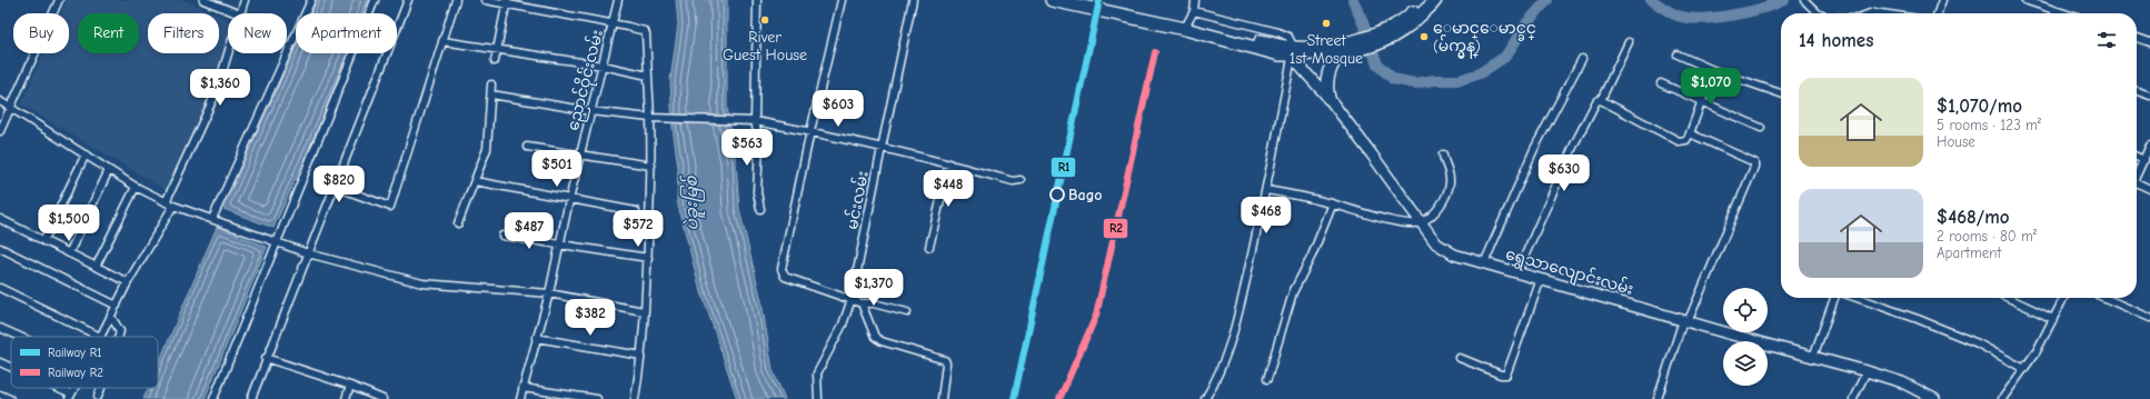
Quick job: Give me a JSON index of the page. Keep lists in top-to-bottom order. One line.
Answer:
{"streets":{"street":["ညောင်ဝိုင်းလမ်း","မင်းလမ်း","ရွှေသာလျောင်းလမ်း"]},"water":["ပဲခူးမြစ်"],"places":["River Guest House","Street 1st Mosque","ေမာင္ေမာင္ခင္ (မ်က္မွန္)","Bago"],"lines":["rail line R1","rail line R2"],"legend":["Railway R1","Railway R2"],"page":{"chip":["Buy","Rent","Filters","New","Apartment"],"heading":"14 homes","list":[{"name":"$1,070/mo","note":"5 rooms · 123 m² · House"},{"name":"$468/mo","note":"2 rooms · 80 m² · Apartment"}],"price":["$1,070","$1,360","$603","$563","$501","$630","$820","$448","$468","$1,500","$572","$487","$1,370","$382"]}}
